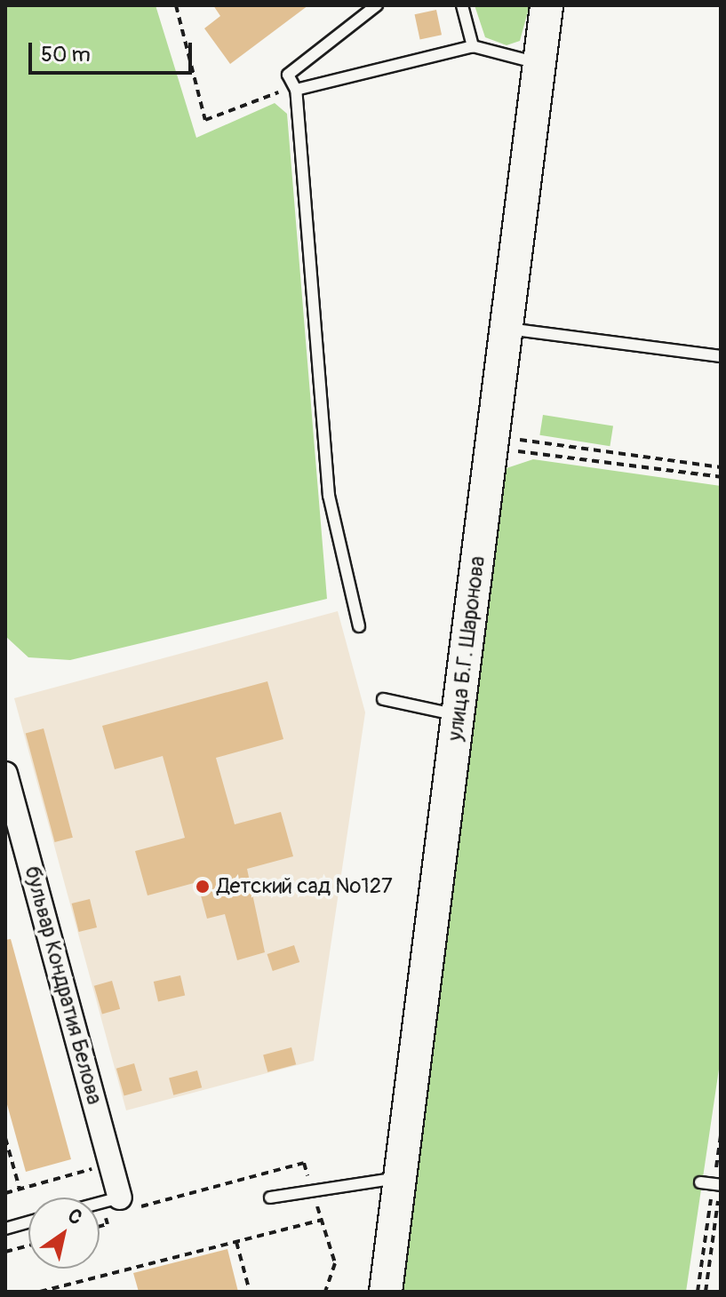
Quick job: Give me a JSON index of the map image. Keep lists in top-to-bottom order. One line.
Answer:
{"streets":{"main road":["улица Б.Г. Шаронова"],"street":["бульвар Кондратия Белова"]},"places":["Детский сад №127"],"scale_bar":"50 m","north":"top right"}
